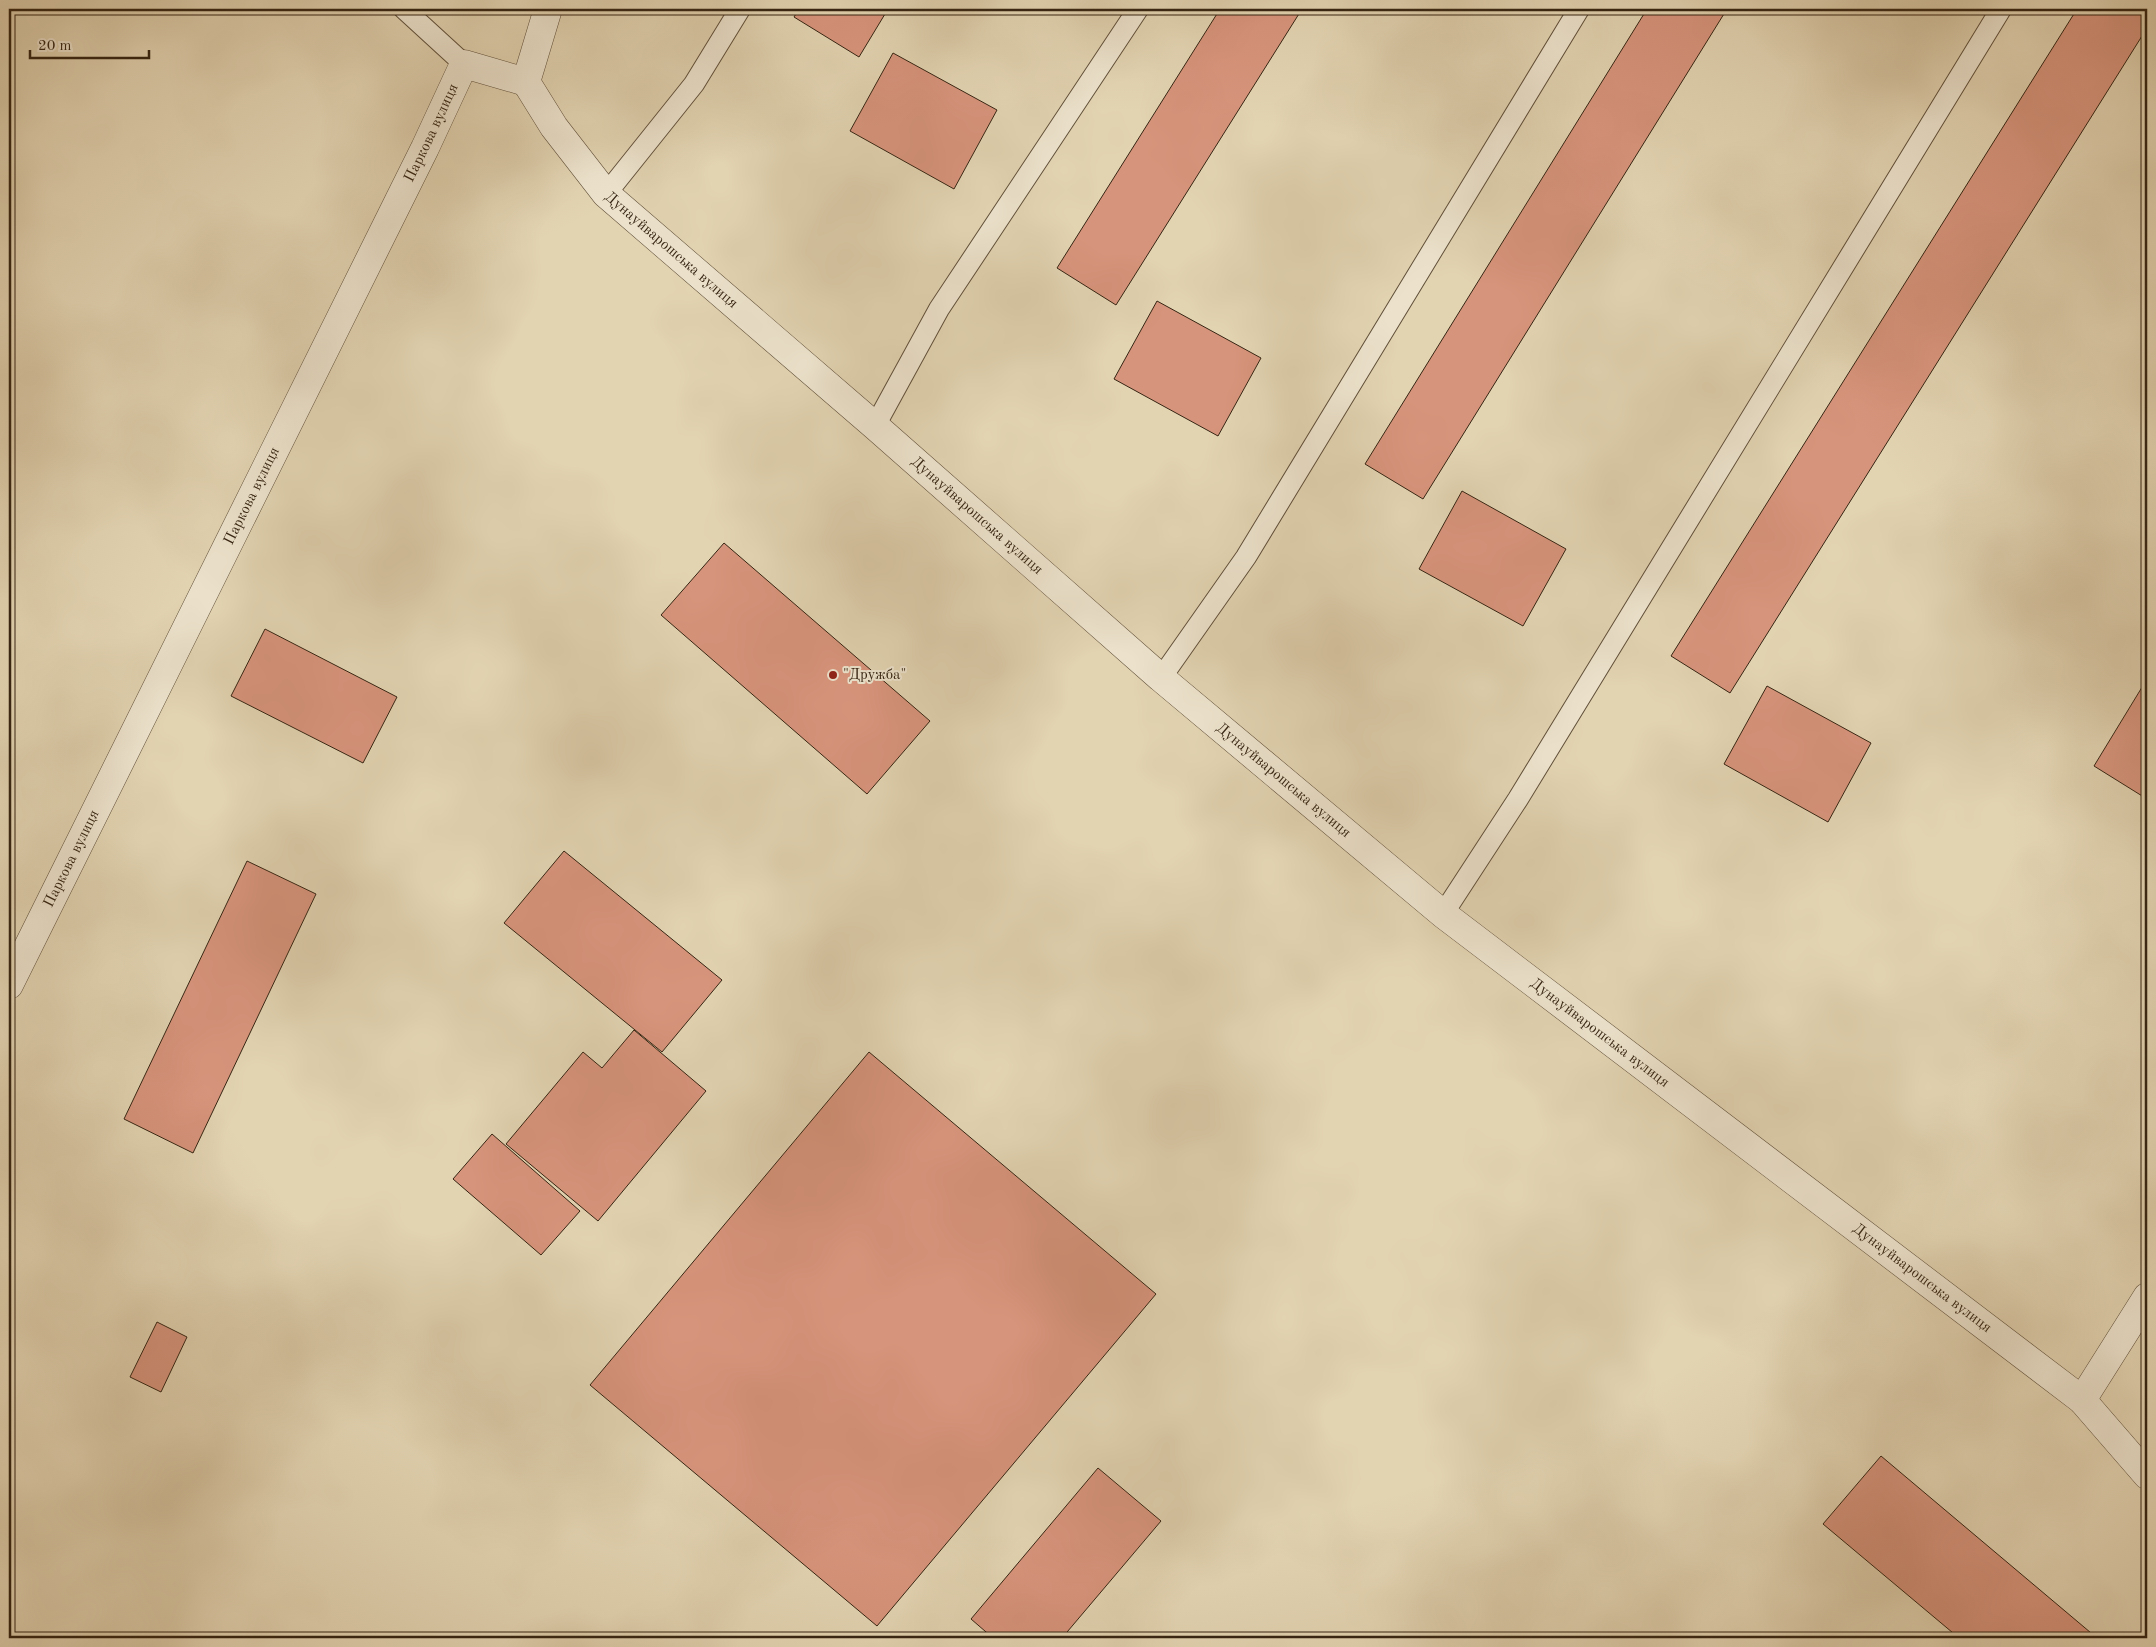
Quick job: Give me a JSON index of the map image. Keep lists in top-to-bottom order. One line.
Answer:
{"streets":{"street":["Паркова вулиця","Дунауйварошська вулиця"]},"places":["\"Дружба\""],"scale_bar":"20 m"}
